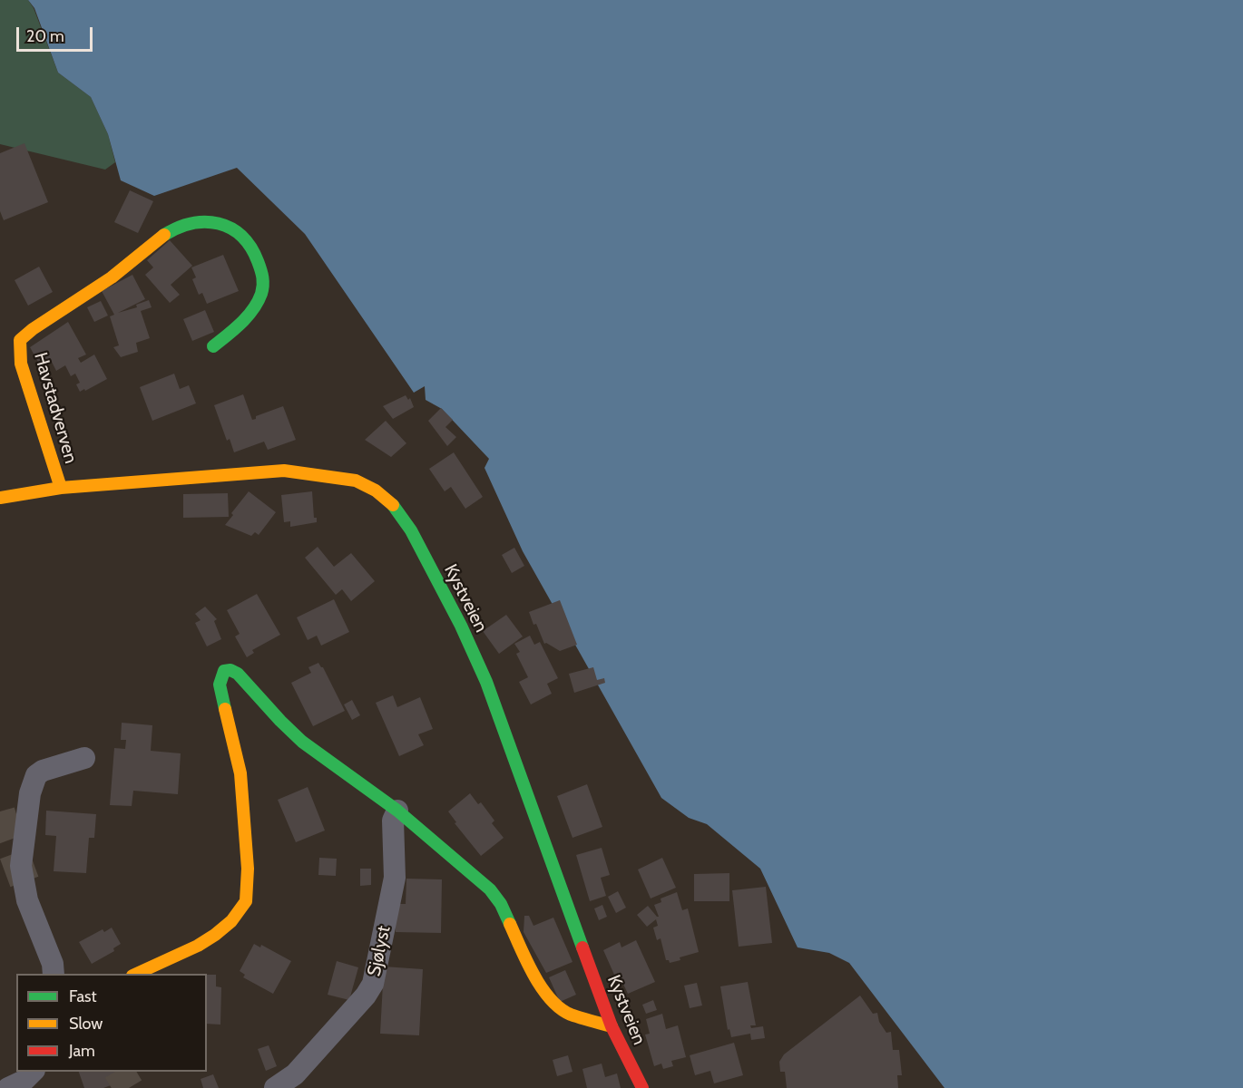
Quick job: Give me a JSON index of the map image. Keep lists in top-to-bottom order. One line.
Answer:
{"streets":{"street":["Havstadverven","Kystveien","Sjølyst"]},"crossings":[["Havstadverven","Kystveien"]],"legend":["Fast","Slow","Jam"],"scale_bar":"20 m"}
